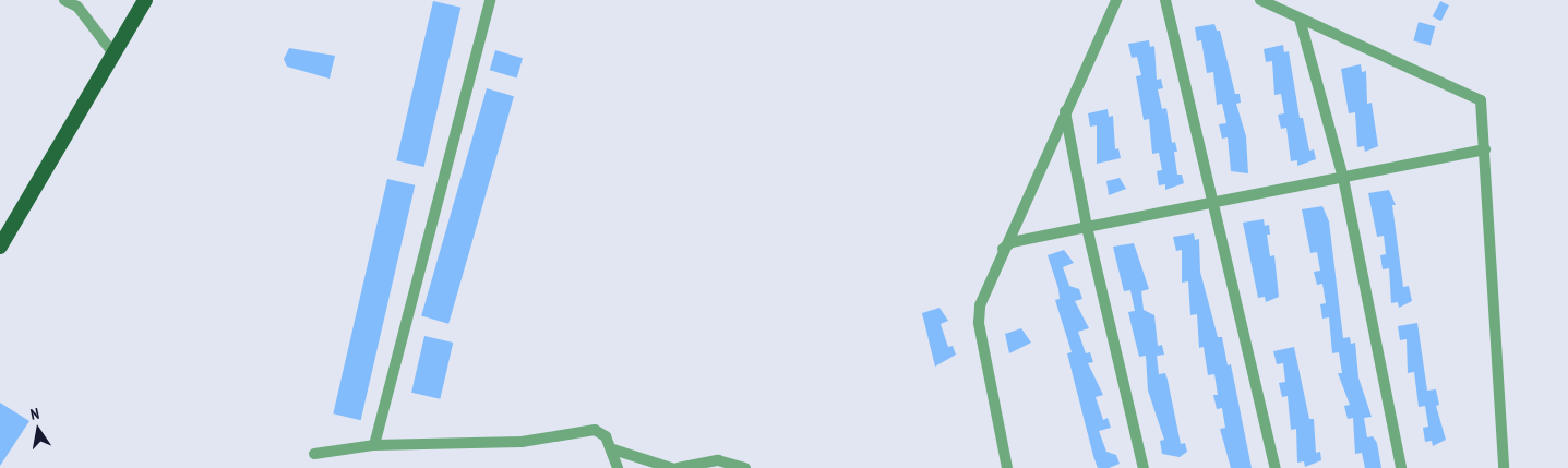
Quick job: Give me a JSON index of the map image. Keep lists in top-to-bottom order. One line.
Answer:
{"north":"top"}
